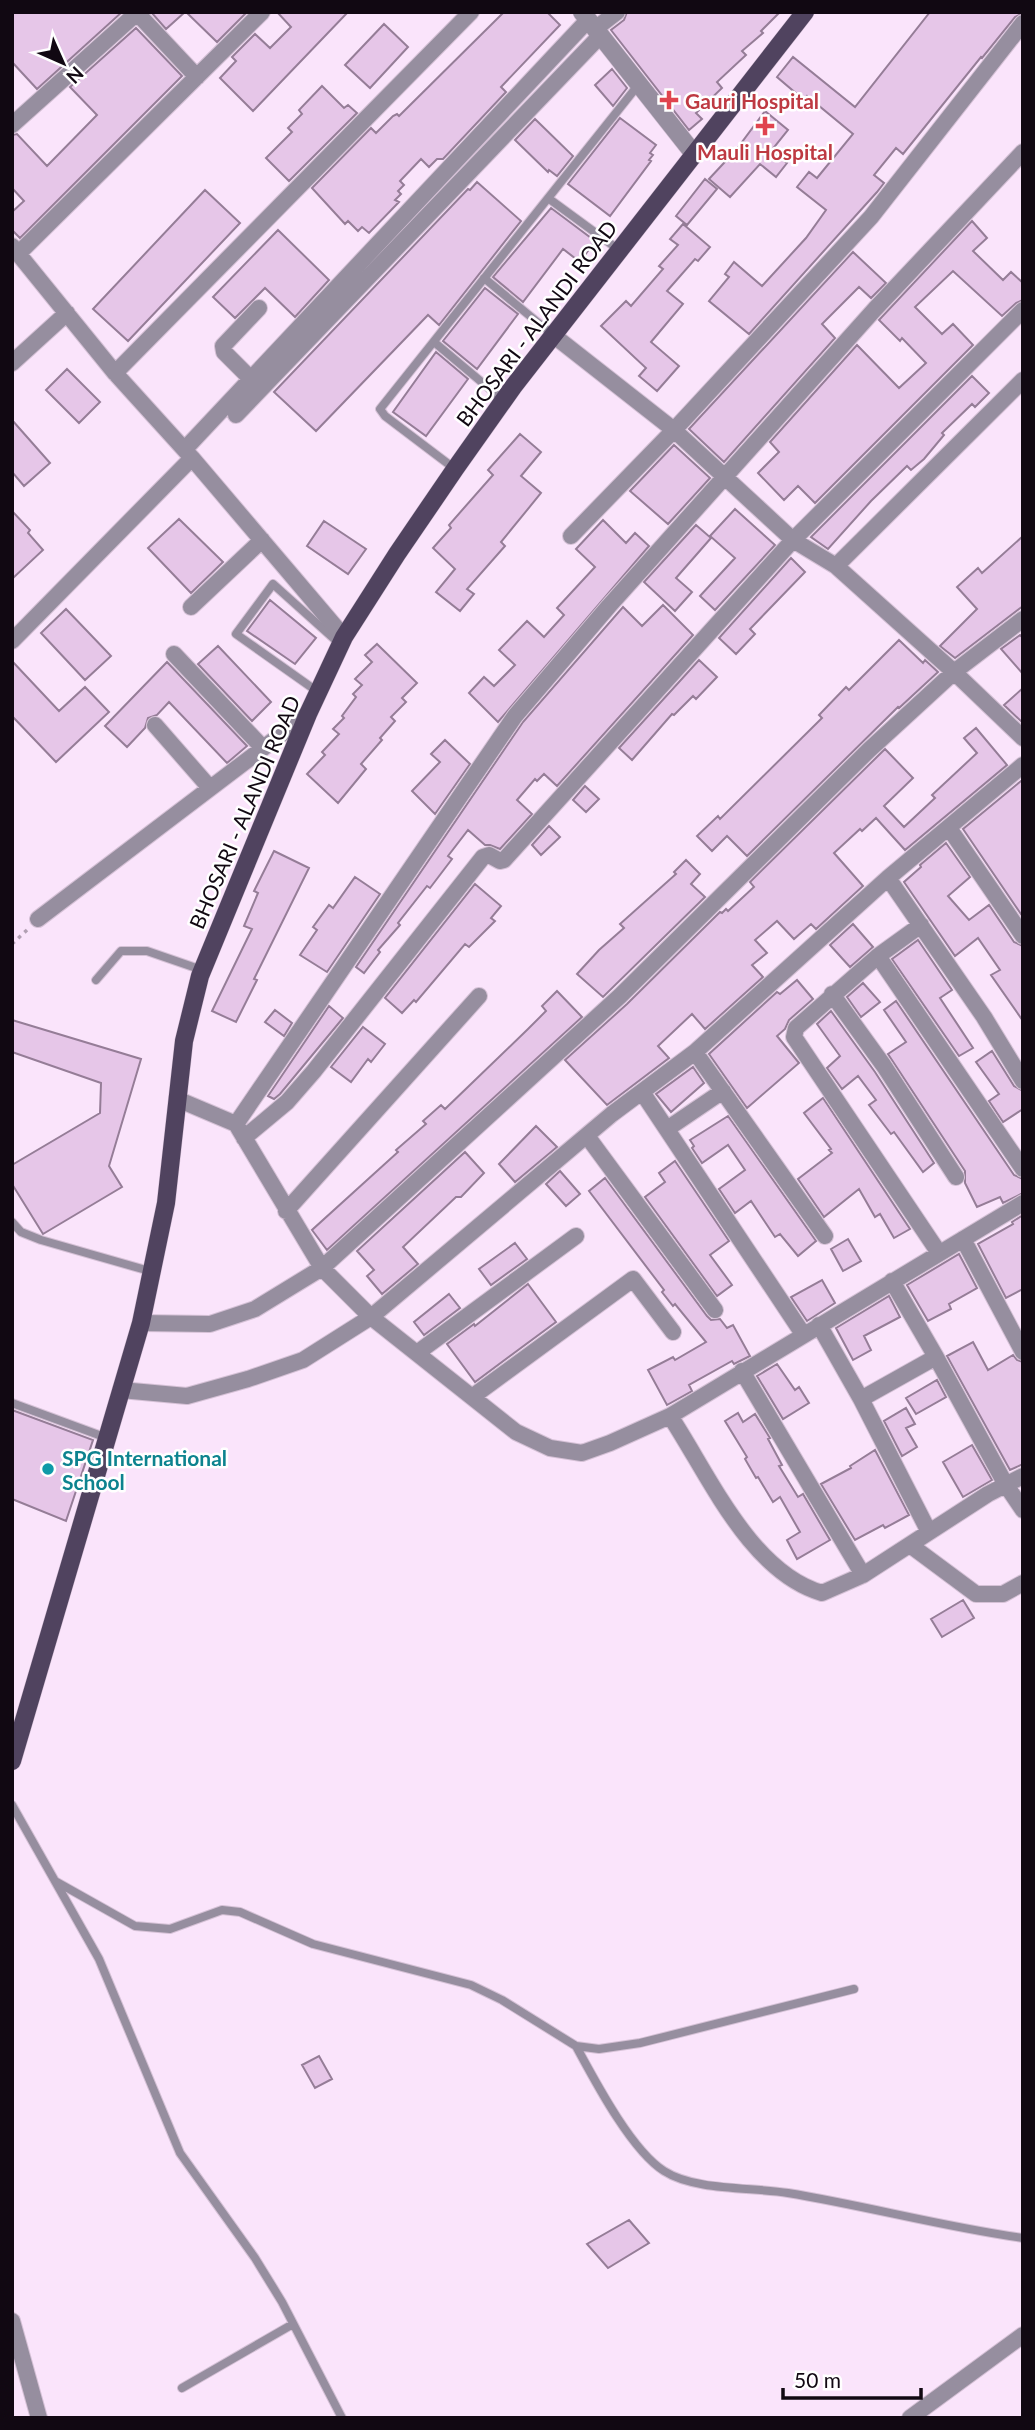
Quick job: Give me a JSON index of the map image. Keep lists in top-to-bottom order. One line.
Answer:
{"streets":{"main road":["BHOSARI - ALANDI ROAD"]},"places":{"health":["Gauri Hospital","Mauli Hospital"],"other":["SPG International School"]},"scale_bar":"50 m","north":"bottom right"}
